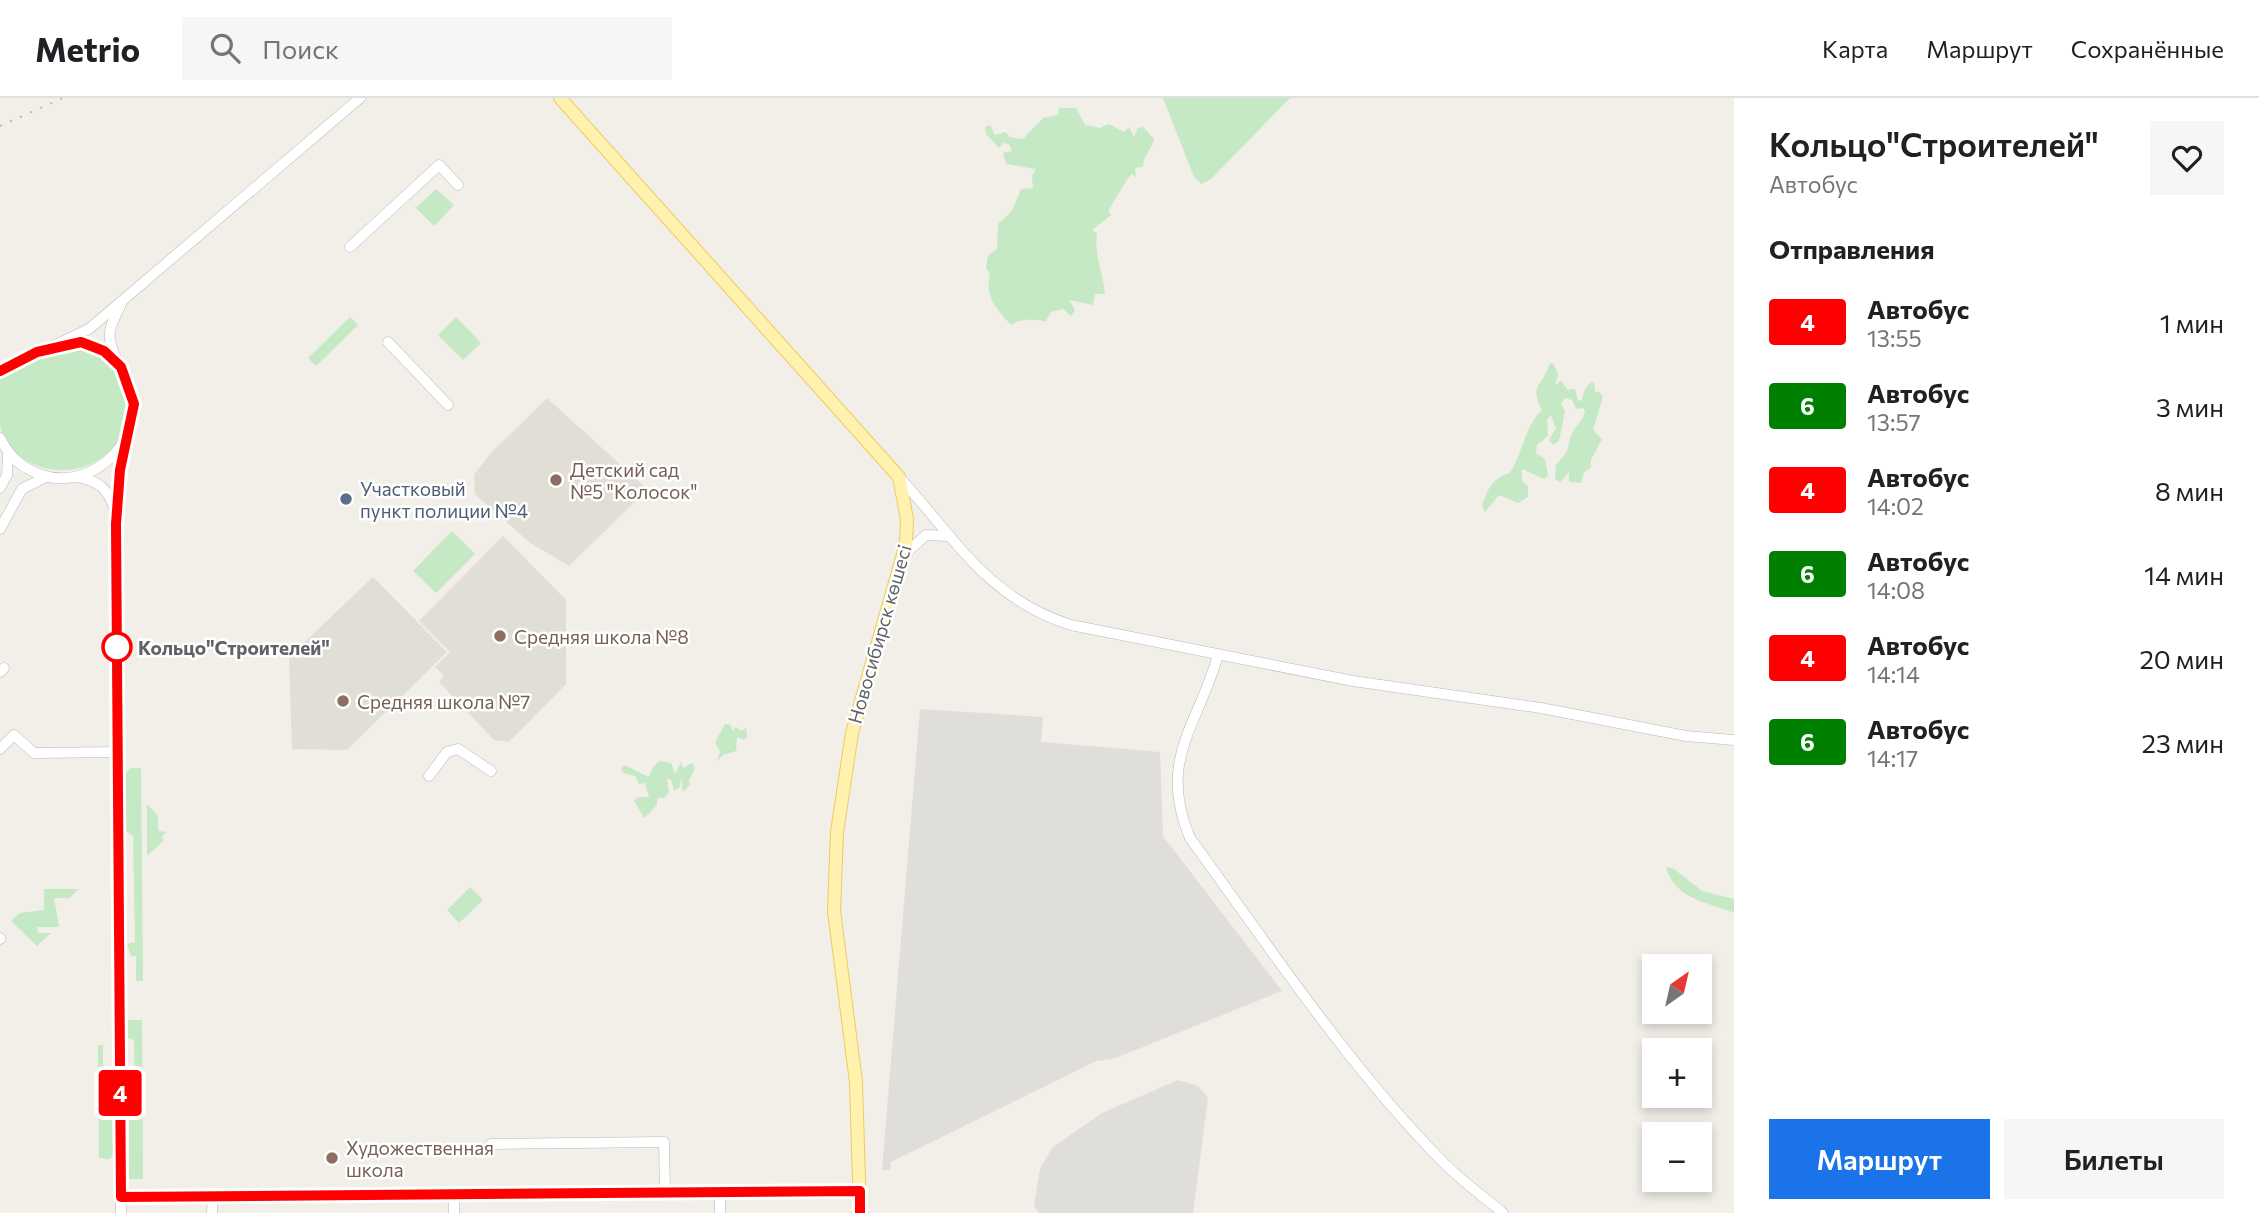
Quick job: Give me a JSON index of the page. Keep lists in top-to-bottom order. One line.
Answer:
{"streets":{"main road":["Новосибирск көшесі"]},"places":["Детский сад №5 \"Колосок\"","Участковый пункт полиции №4","Средняя школа №8","Кольцо\"Строителей\"","Средняя школа №7","Художественная школа"],"lines":["bus line 4"],"north":"top right","page":{"header":"Metrio","search":"Поиск","nav":["Карта","Маршрут","Сохранённые"],"on_map":"4","heading":[["Кольцо\"Строителей\"","Автобус"],"Отправления"],"list":[{"mark":"4","name":"Автобус","note":"13:55","value":"1 мин"},{"mark":"6","name":"Автобус","note":"13:57","value":"3 мин"},{"mark":"4","name":"Автобус","note":"14:02","value":"8 мин"},{"mark":"6","name":"Автобус","note":"14:08","value":"14 мин"},{"mark":"4","name":"Автобус","note":"14:14","value":"20 мин"},{"mark":"6","name":"Автобус","note":"14:17","value":"23 мин"}],"map_buttons":["+","−"],"buttons":["Маршрут","Билеты"]}}
